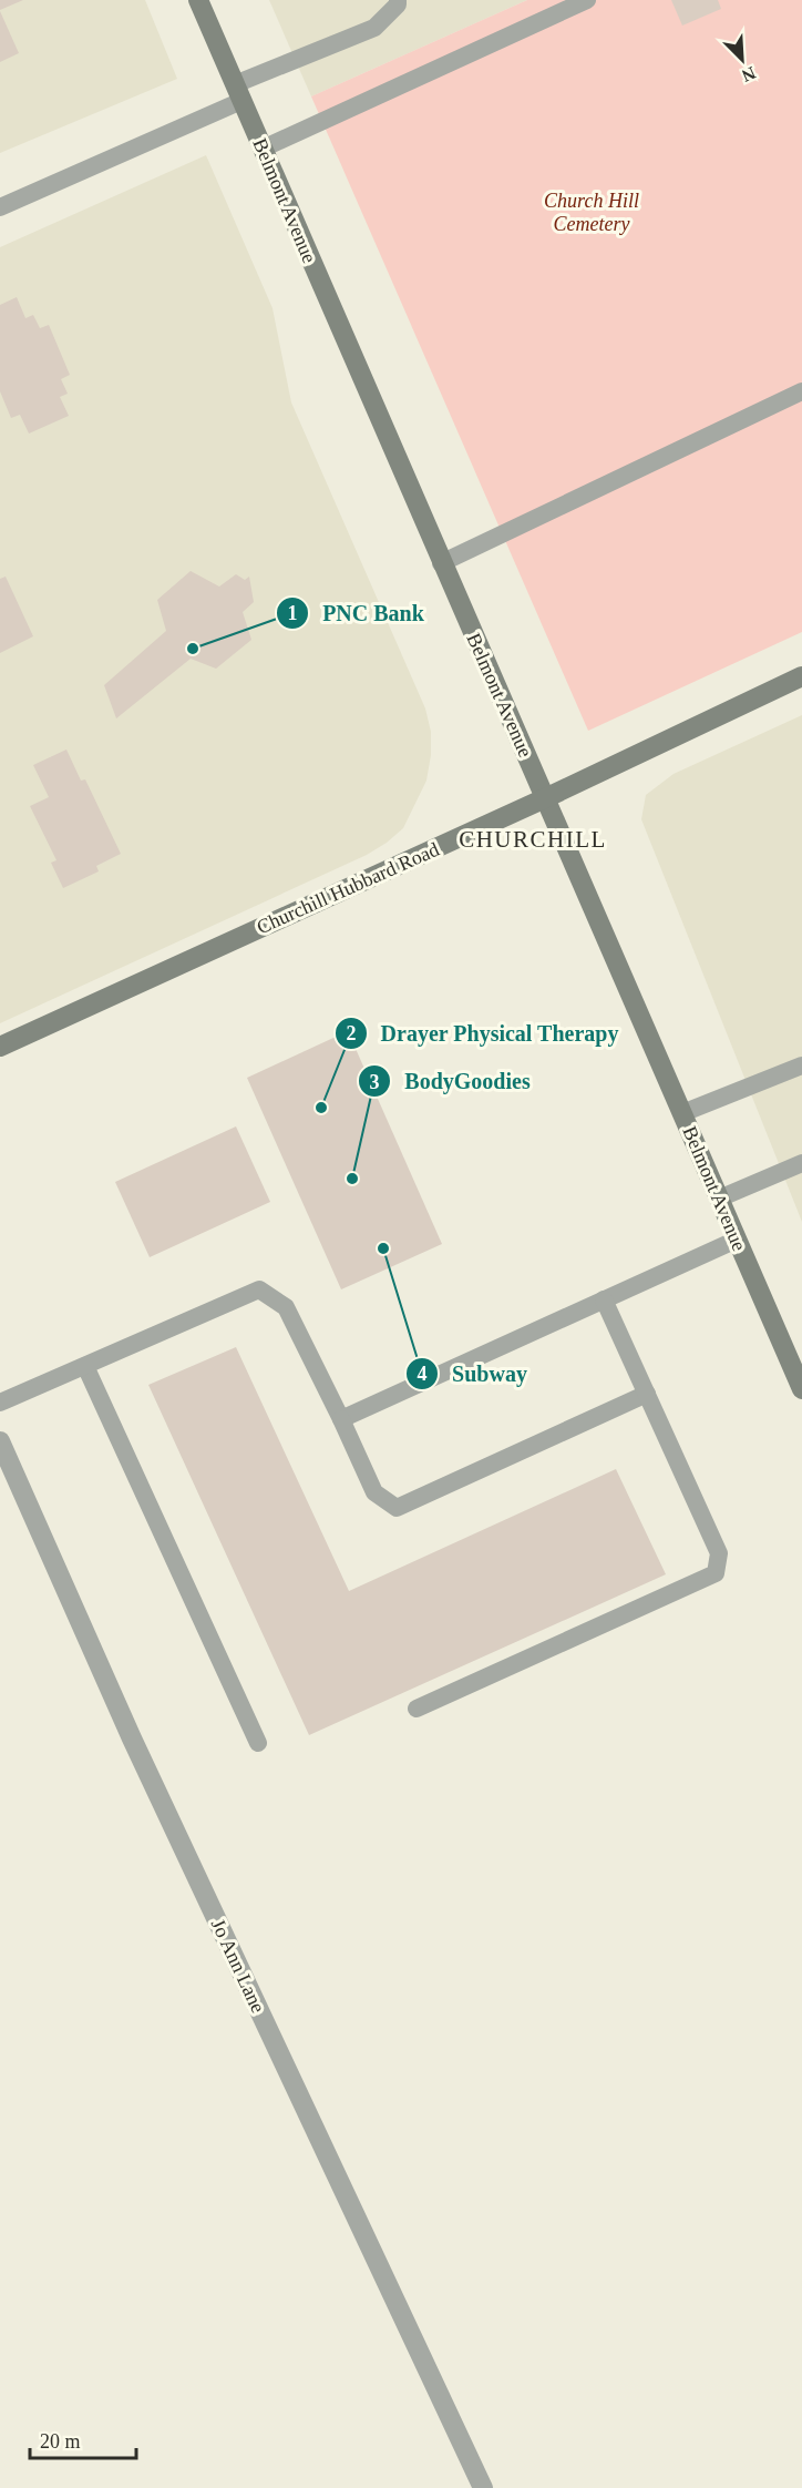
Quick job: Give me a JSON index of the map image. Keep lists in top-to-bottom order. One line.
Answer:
{"streets":{"main road":["Belmont Avenue","Churchill Hubbard Road"],"street":["Jo Ann Lane"]},"crossings":[["Belmont Avenue","Churchill Hubbard Road"]],"districts":["CHURCHILL"],"parks":["Church Hill Cemetery"],"places":["PNC Bank","Drayer Physical Therapy","BodyGoodies","Subway"],"scale_bar":"20 m","north":"bottom right"}
